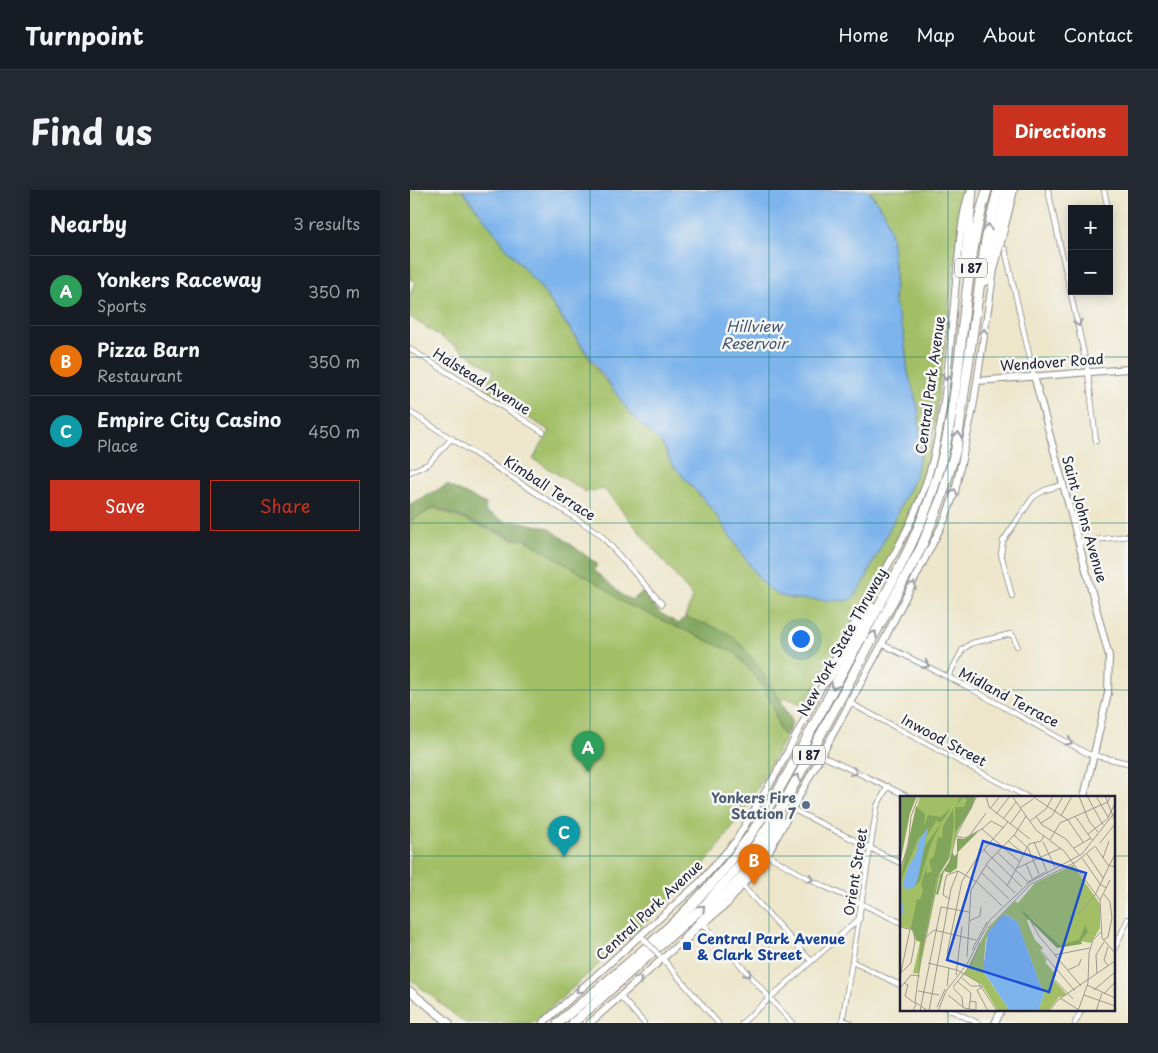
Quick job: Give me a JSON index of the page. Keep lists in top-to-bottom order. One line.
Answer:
{"streets":{"highway":["I 87","New York State Thruway"],"main road":["Wendover Road","Central Park Avenue","Saint Johns Avenue"],"street":["Halstead Avenue","Kimball Terrace","Midland Terrace","Inwood Street","Orient Street"]},"crossings":[["Wendover Road","Saint Johns Avenue"],["Saint Johns Avenue","Midland Terrace"]],"one_way":["Midland Terrace"],"water":["Hillview Reservoir"],"places":{"other":["Yonkers Fire Station 7"],"transit":["Central Park Avenue & Clark Street"]},"page":{"header":"Turnpoint","nav":["Home","Map","About","Contact"],"title":"Find us","buttons":["Directions",["Save","Share"]],"heading":["Nearby","3 results"],"map_buttons":["+","−"],"list":[{"mark":"A","name":"Yonkers Raceway","note":"Sports","value":"350 m"},{"mark":"B","name":"Pizza Barn","note":"Restaurant","value":"350 m"},{"mark":"C","name":"Empire City Casino","note":"Place","value":"450 m"}],"pins":["A","C","B"]}}
